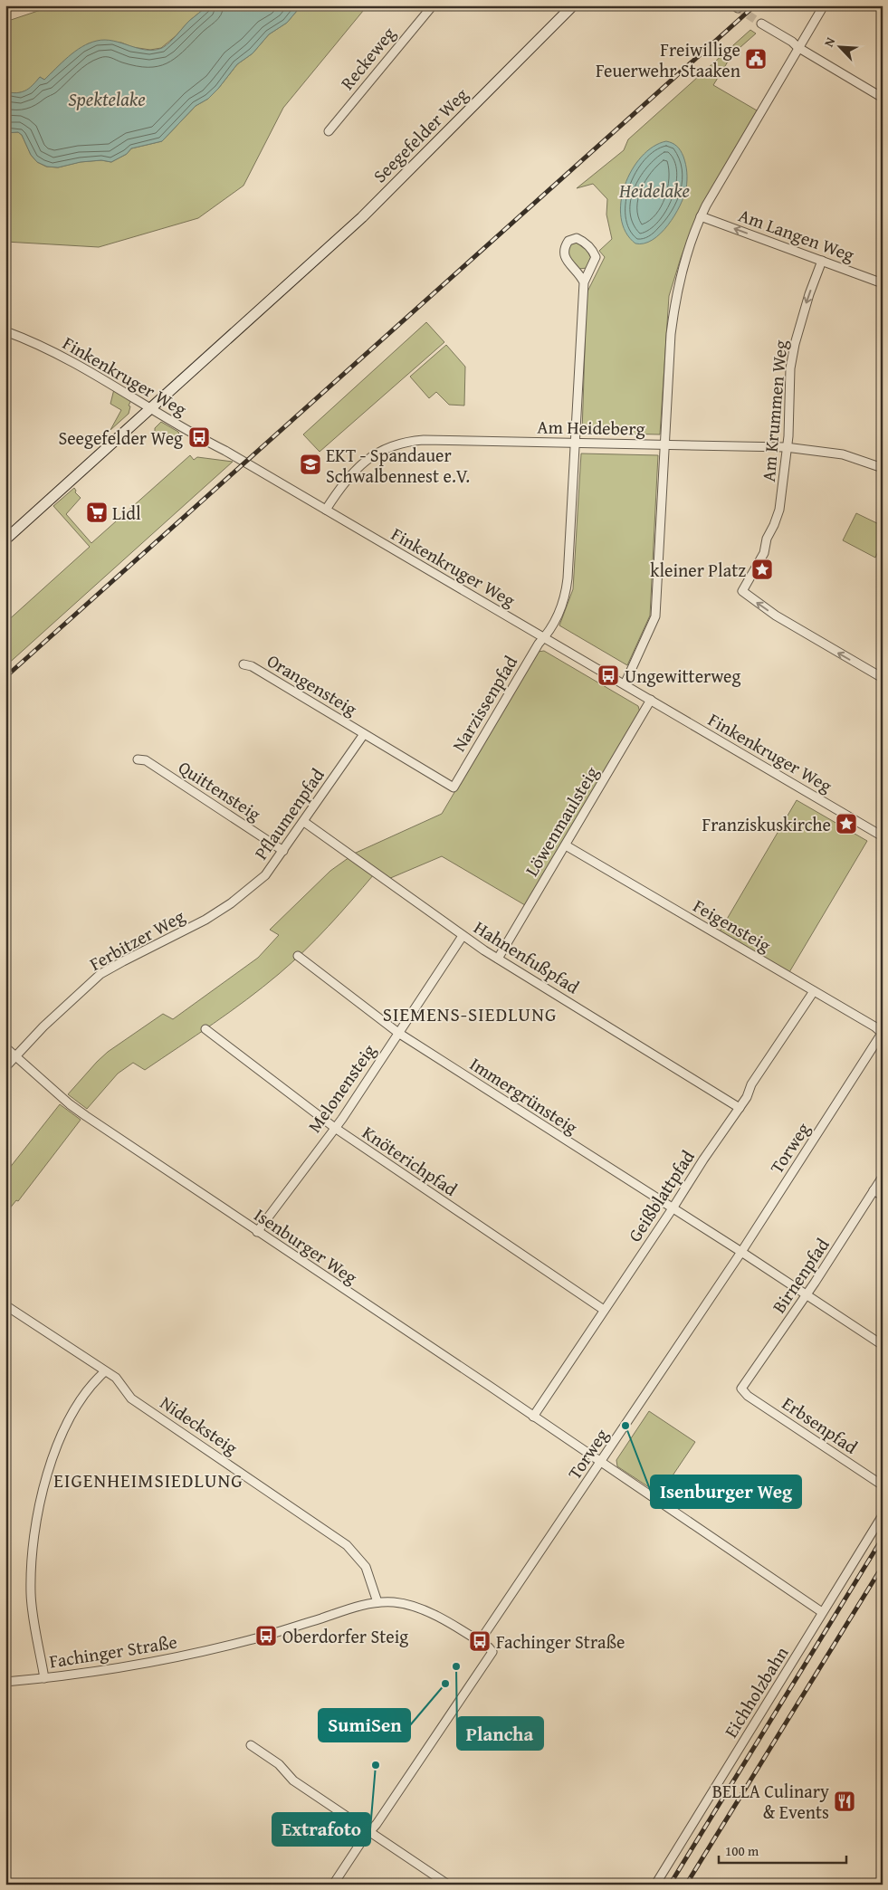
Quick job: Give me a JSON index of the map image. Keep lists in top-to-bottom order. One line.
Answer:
{"streets":{"street":["Reckeweg","Seegefelder Weg","Am Langen Weg","Finkenkruger Weg","Am Krummen Weg","Am Heideberg","Orangensteig","Narzissenpfad","Quittensteig","Pflaumenpfad","Löwenmaulsteig","Feigensteig","Ferbitzer Weg","Hahnenfußpfad","Melonensteig","Immergrünsteig","Torweg","Knöterichpfad","Geißblattpfad","Isenburger Weg","Birnenpfad","Nidecksteig","Erbsenpfad","Fachinger Straße","Eichholzbahn"]},"crossings":[["Seegefelder Weg","Finkenkruger Weg"],["Am Langen Weg","Am Krummen Weg"],["Finkenkruger Weg","Am Heideberg"],["Finkenkruger Weg","Narzissenpfad"],["Finkenkruger Weg","Löwenmaulsteig"],["Am Krummen Weg","Am Heideberg"],["Orangensteig","Narzissenpfad"],["Orangensteig","Pflaumenpfad"],["Narzissenpfad","Pflaumenpfad"],["Quittensteig","Pflaumenpfad"],["Pflaumenpfad","Ferbitzer Weg"],["Pflaumenpfad","Hahnenfußpfad"],["Löwenmaulsteig","Feigensteig"],["Löwenmaulsteig","Hahnenfußpfad"],["Feigensteig","Torweg"],["Feigensteig","Geißblattpfad"],["Ferbitzer Weg","Isenburger Weg"],["Hahnenfußpfad","Melonensteig"],["Hahnenfußpfad","Geißblattpfad"],["Melonensteig","Immergrünsteig"],["Melonensteig","Knöterichpfad"],["Melonensteig","Isenburger Weg"],["Immergrünsteig","Torweg"],["Immergrünsteig","Geißblattpfad"],["Immergrünsteig","Birnenpfad"],["Torweg","Isenburger Weg"],["Torweg","Fachinger Straße"],["Knöterichpfad","Geißblattpfad"],["Geißblattpfad","Isenburger Weg"],["Isenburger Weg","Eichholzbahn"],["Birnenpfad","Erbsenpfad"],["Nidecksteig","Fachinger Straße"]],"one_way":["Am Langen Weg"],"districts":["SIEMENS-SIEDLUNG","EIGENHEIMSIEDLUNG"],"water":["Spektelake","Heidelake"],"places":{"public building":["Freiwillige Feuerwehr Staaken"],"bus stop":["Seegefelder Weg","Ungewitterweg","Oberdorfer Steig","Fachinger Straße"],"school or university":["EKT - Spandauer Schwalbennest e.V."],"supermarket":["Lidl"],"place":["kleiner Platz","Franziskuskirche"],"other":["Isenburger Weg","Plancha","SumiSen","Extrafoto"],"restaurant":["BELLA Culinary & Events"]},"scale_bar":"100 m","north":"top left"}
